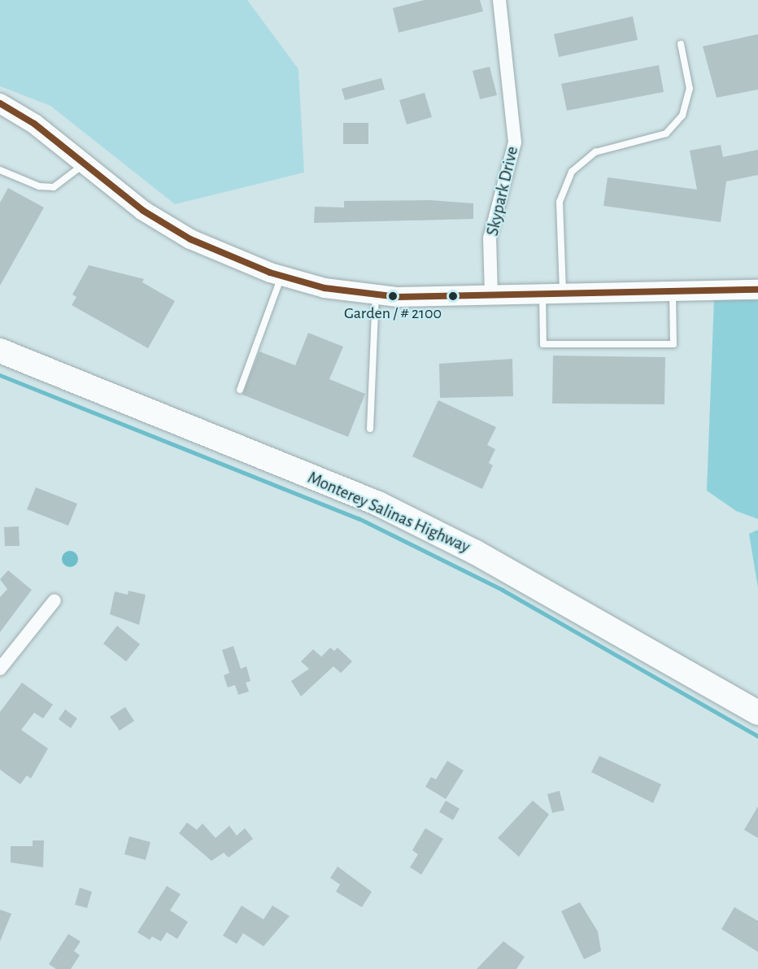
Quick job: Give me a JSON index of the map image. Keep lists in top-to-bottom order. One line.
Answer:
{"streets":{"highway":["Monterey Salinas Highway"],"street":["Skypark Drive"]},"places":["Garden / # 2100"]}
